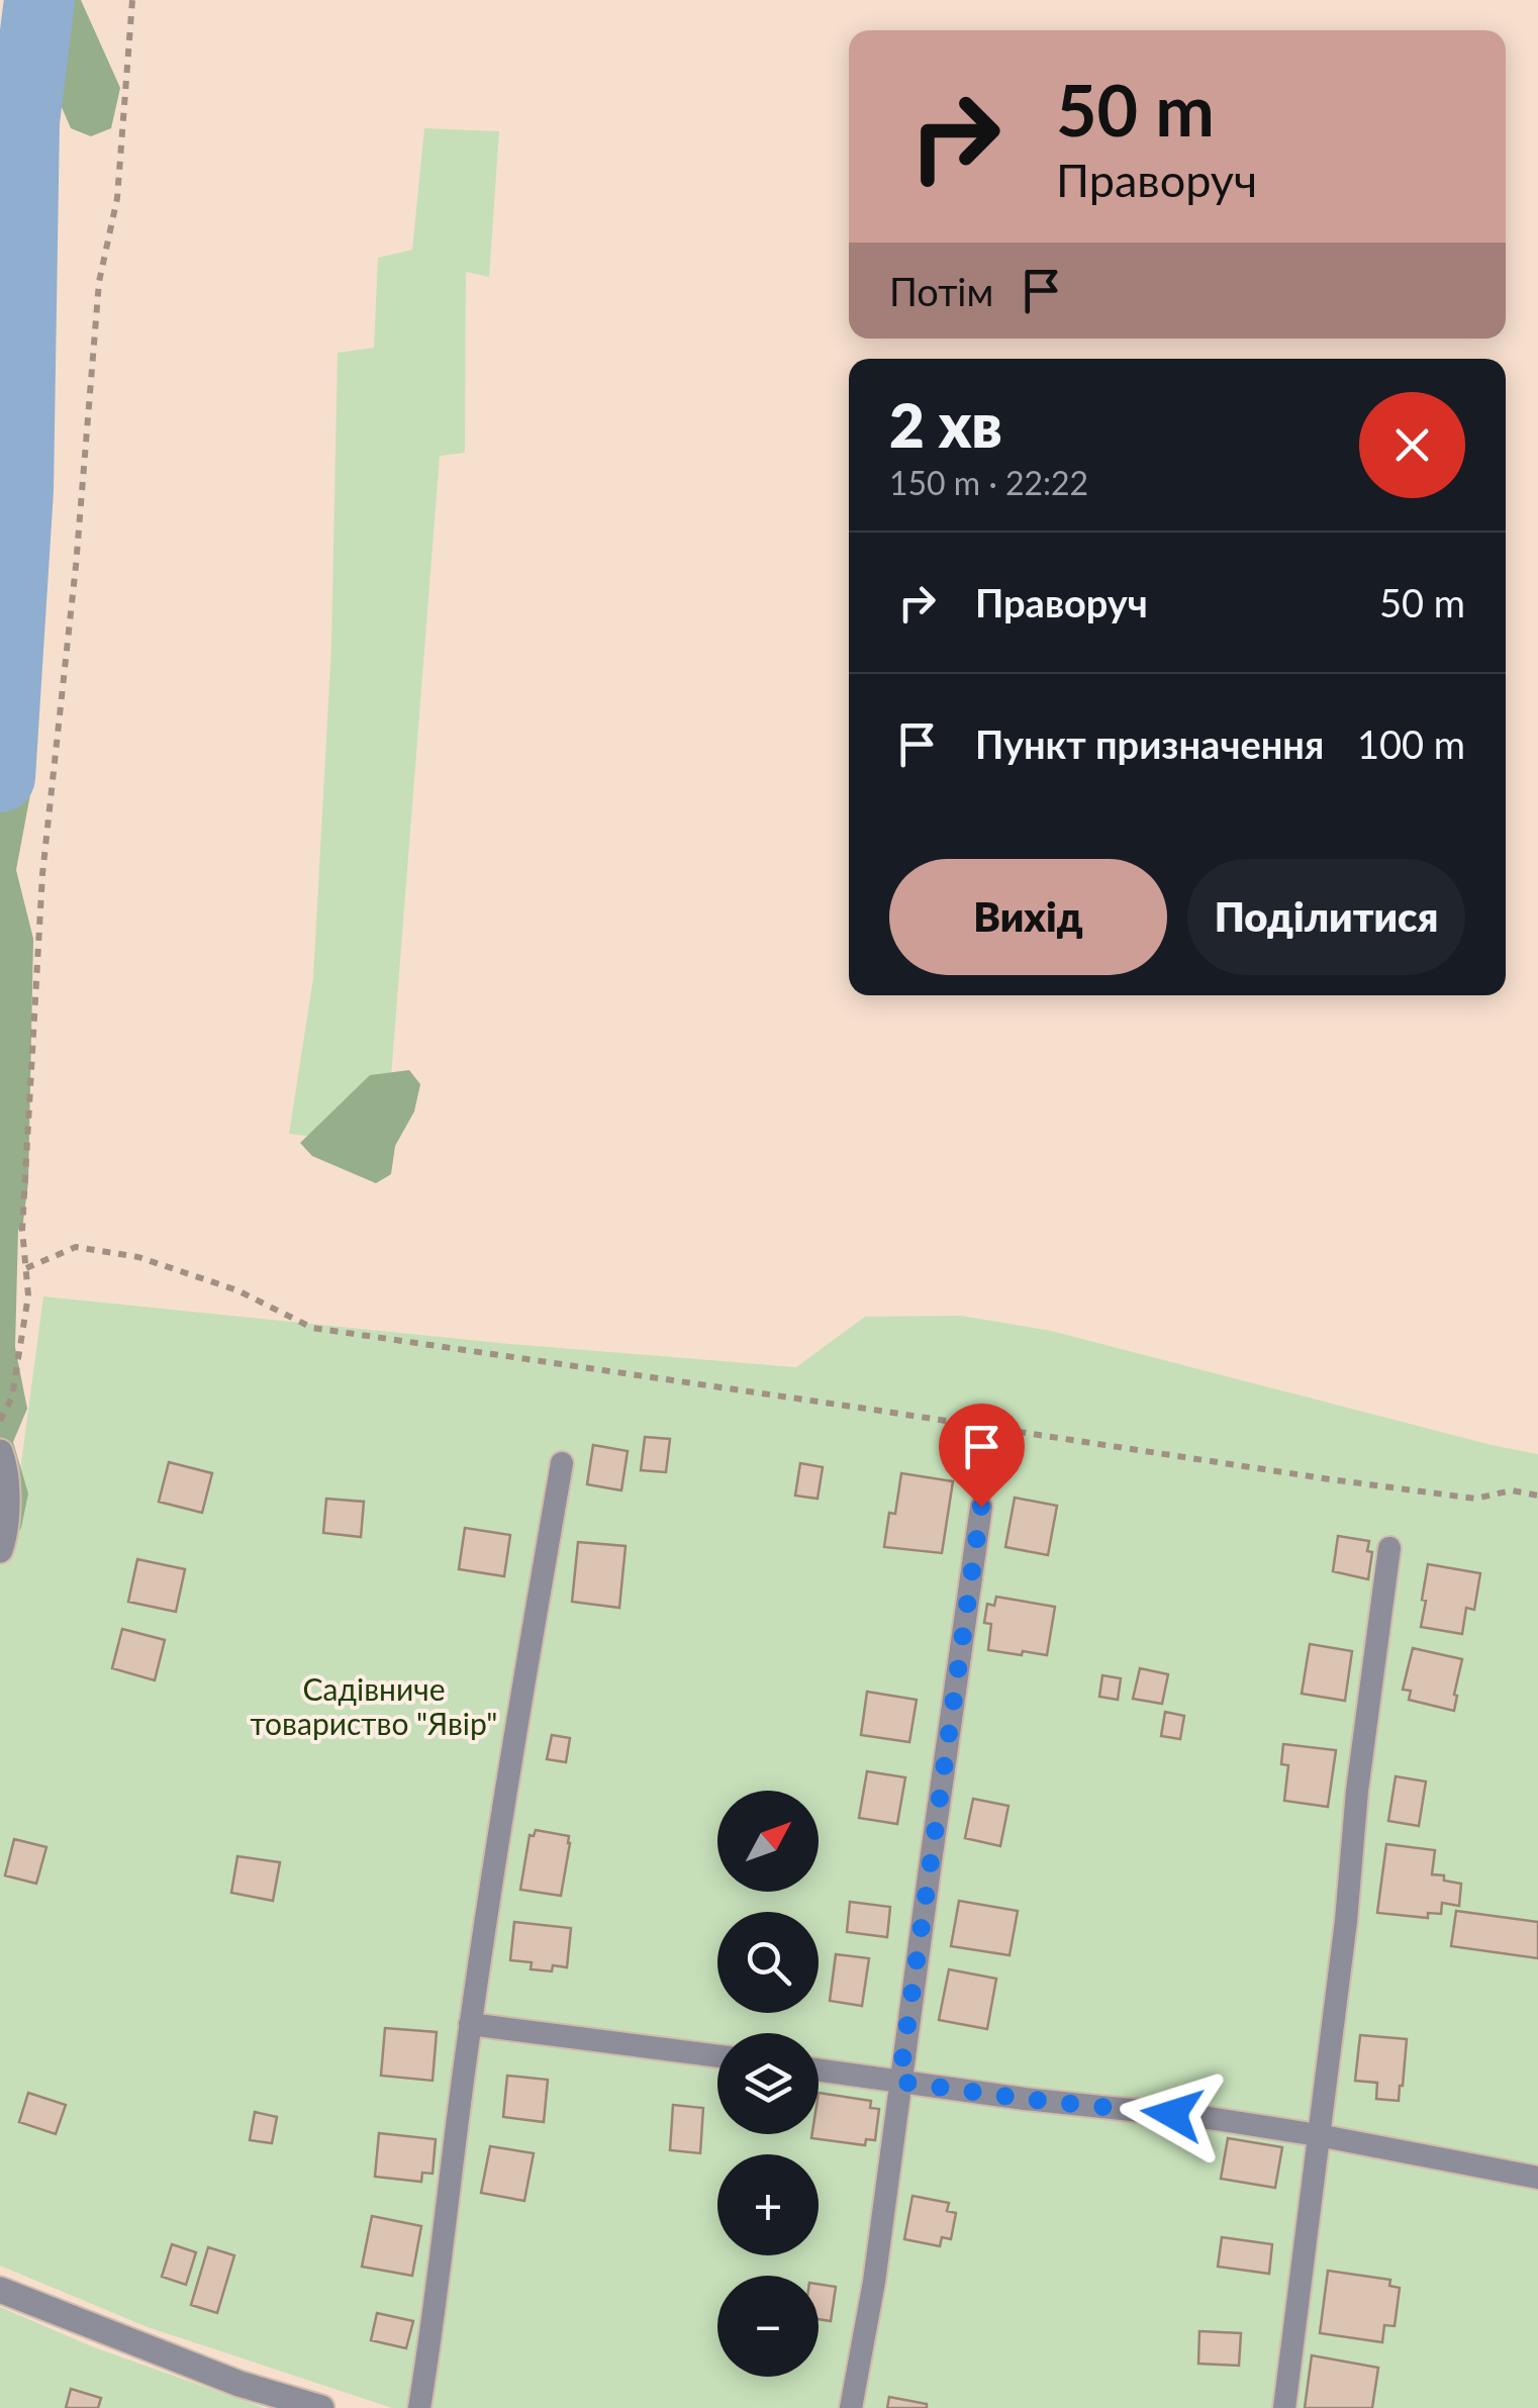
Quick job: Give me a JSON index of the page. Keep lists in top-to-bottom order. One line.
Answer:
{"parks":["Садівниче товариство \"Явір\""],"north":"top right","page":{"turn":["50 m","Праворуч"],"then":"Потім","heading":["2 хв","150 m · 22:22"],"list":[{"name":"Праворуч","value":"50 m"},{"name":"Пункт призначення","value":"100 m"}],"buttons":["Вихід","Поділитися"],"map_buttons":["+","−"]}}
